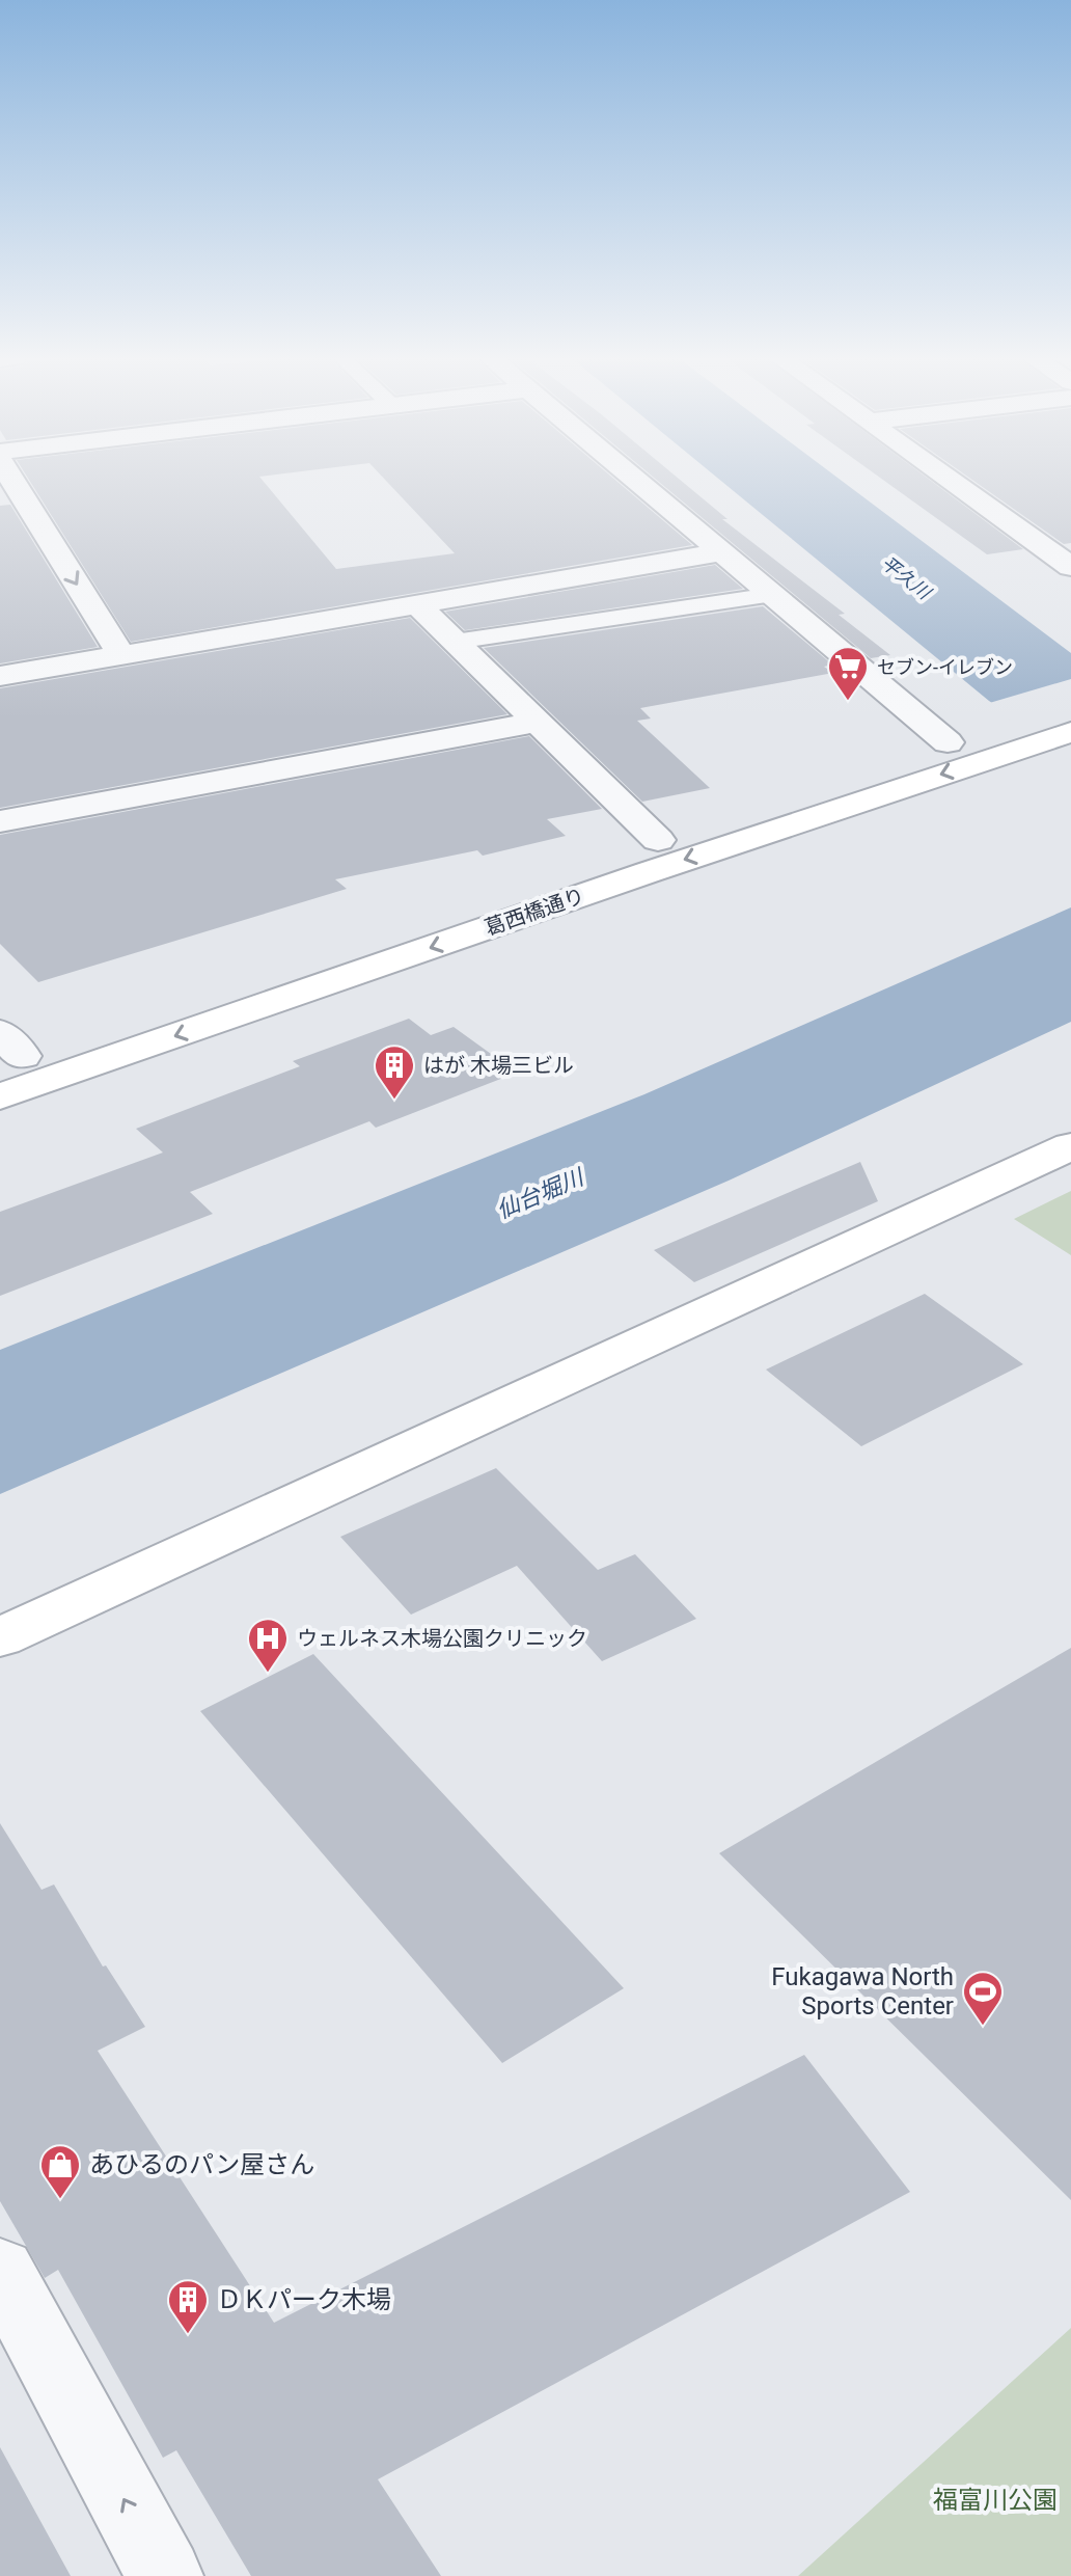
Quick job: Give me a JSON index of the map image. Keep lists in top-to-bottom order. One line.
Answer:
{"streets":{"main road":["葛西橋通り"]},"water":["平久川","仙台堀川"],"parks":["福富川公園"],"places":{"supermarket":["セブン-イレブン"],"building":["はが 木場三ビル","ＤＫパーク木場"],"hospital":["ウェルネス木場公園クリニック"],"sports":["Fukagawa North Sports Center"],"shop":["あひるのパン屋さん"]}}
